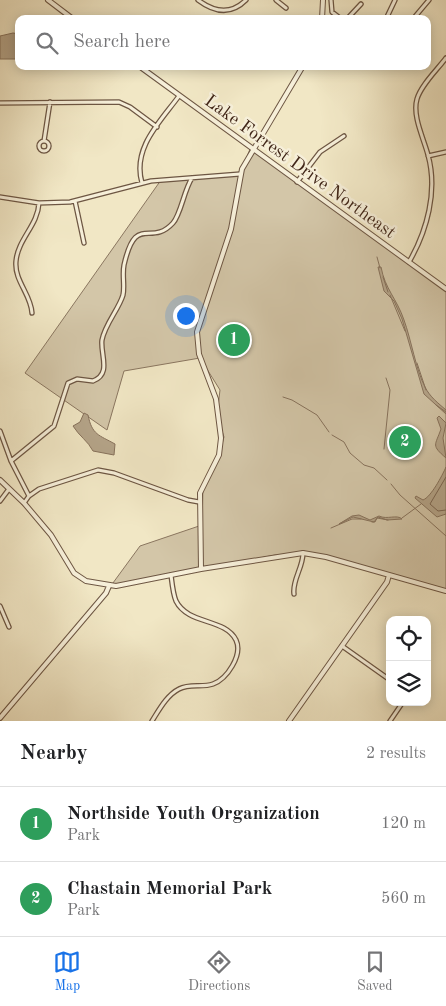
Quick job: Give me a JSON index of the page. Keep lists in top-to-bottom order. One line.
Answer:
{"streets":{"street":["Lake Forrest Drive Northeast"]},"page":{"search":"Search here","pins":["1","2"],"heading":["Nearby","2 results"],"list":[{"mark":"1","name":"Northside Youth Organization","note":"Park","value":"120 m"},{"mark":"2","name":"Chastain Memorial Park","note":"Park","value":"560 m"}],"nav":["Map","Directions","Saved"]}}
